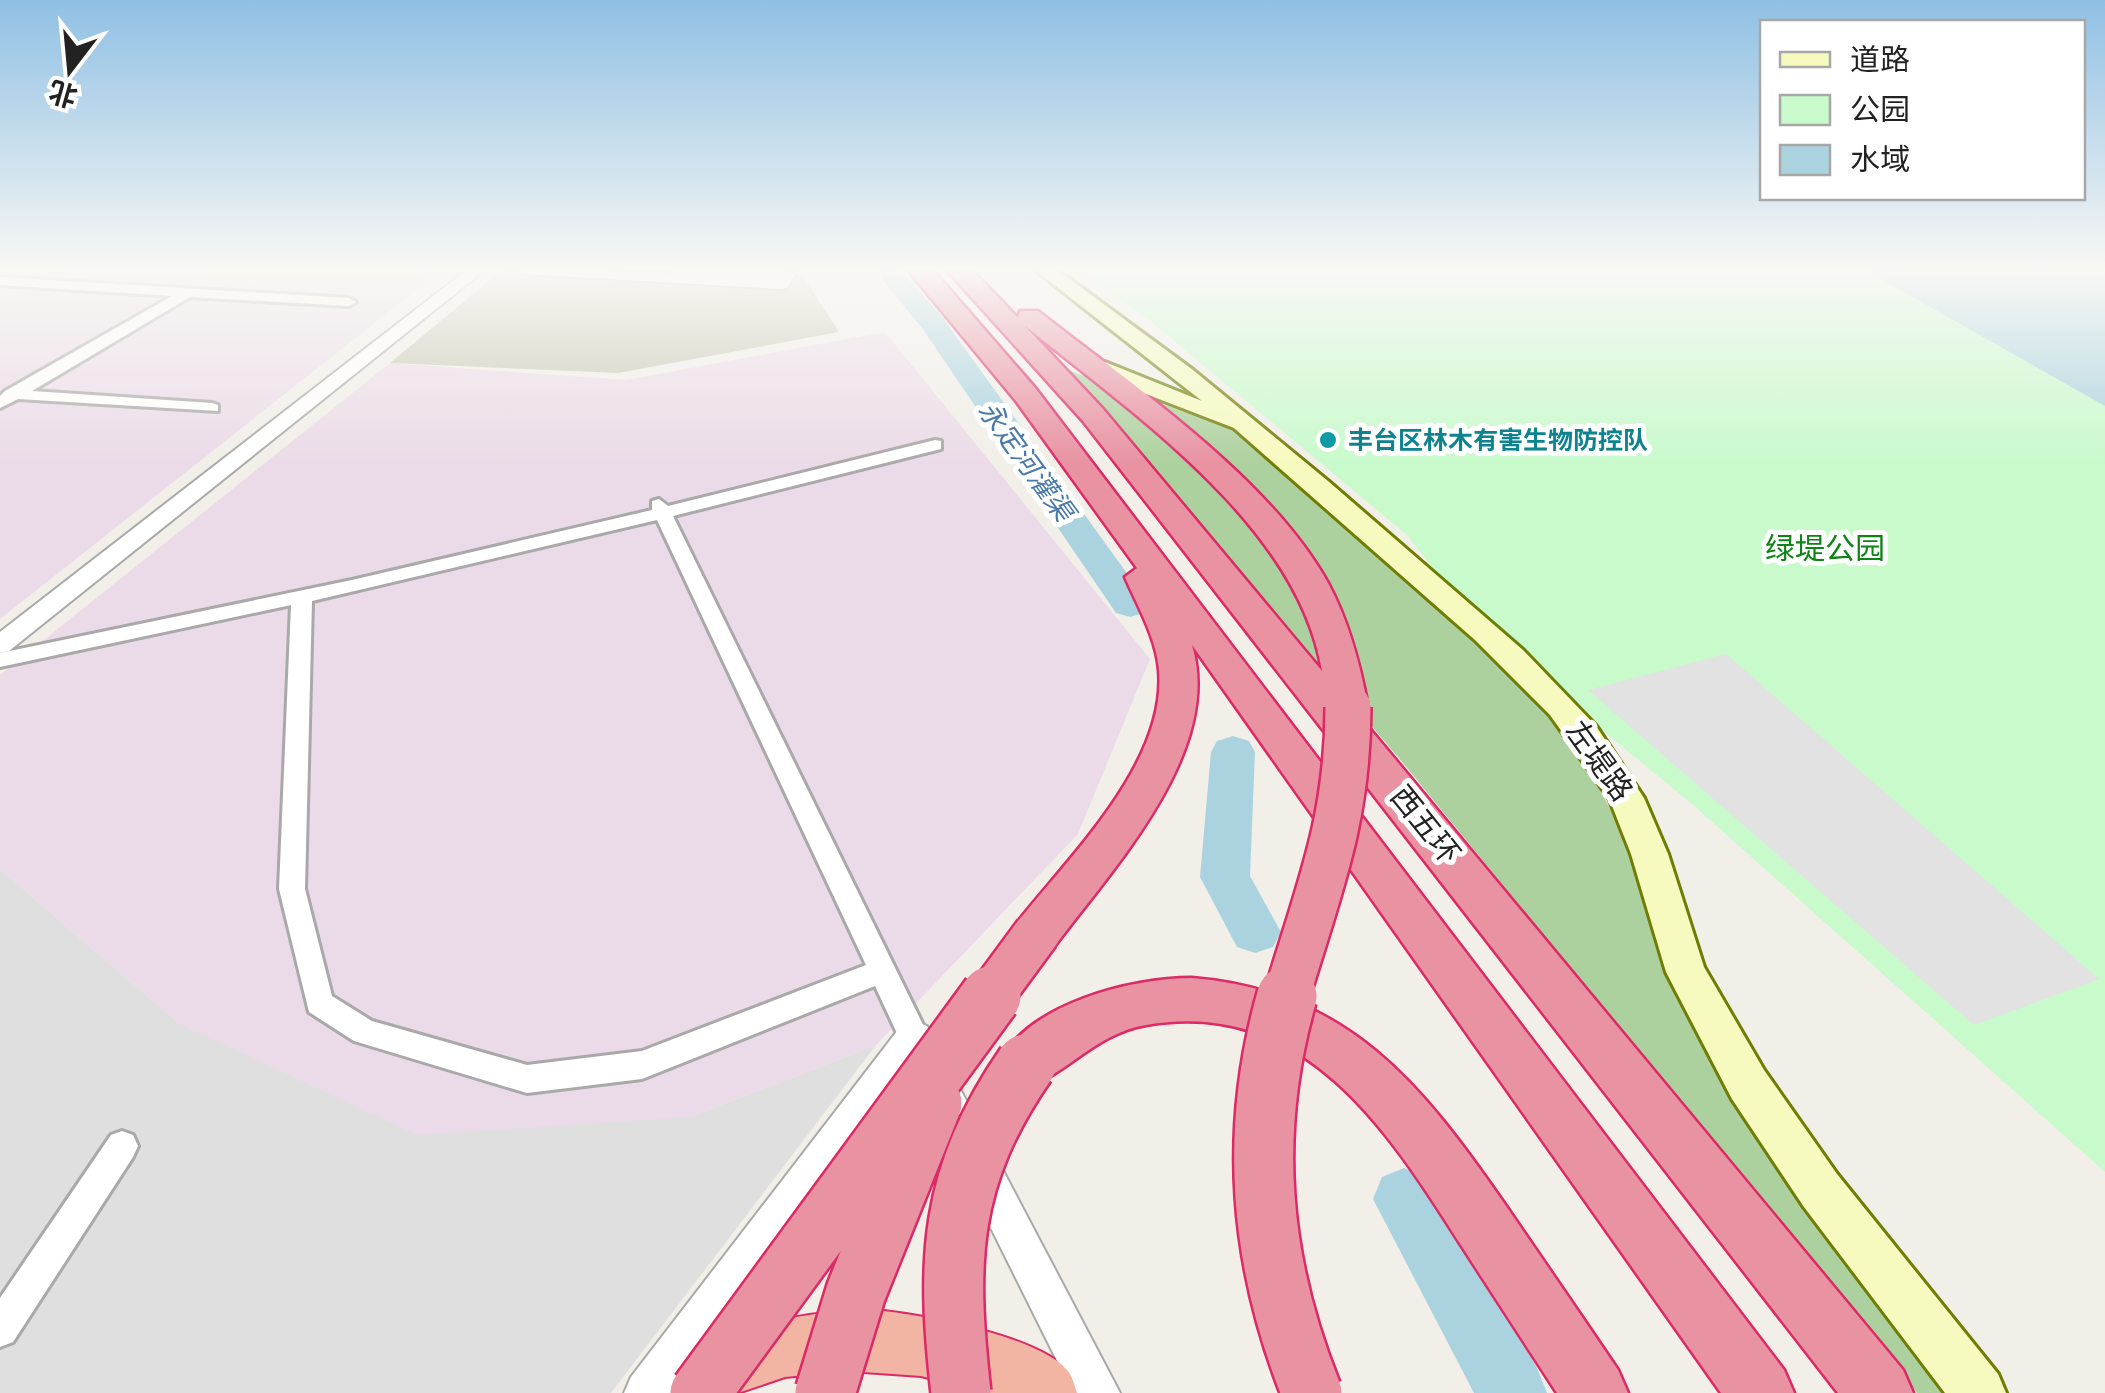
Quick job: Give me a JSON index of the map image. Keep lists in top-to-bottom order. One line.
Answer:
{"streets":{"highway":["西五环"],"main road":["左堤路"]},"water":["永定河灌渠"],"parks":["绿堤公园"],"places":["丰台区林木有害生物防控队"],"legend":["道路","公园","水域"],"north":"bottom"}
